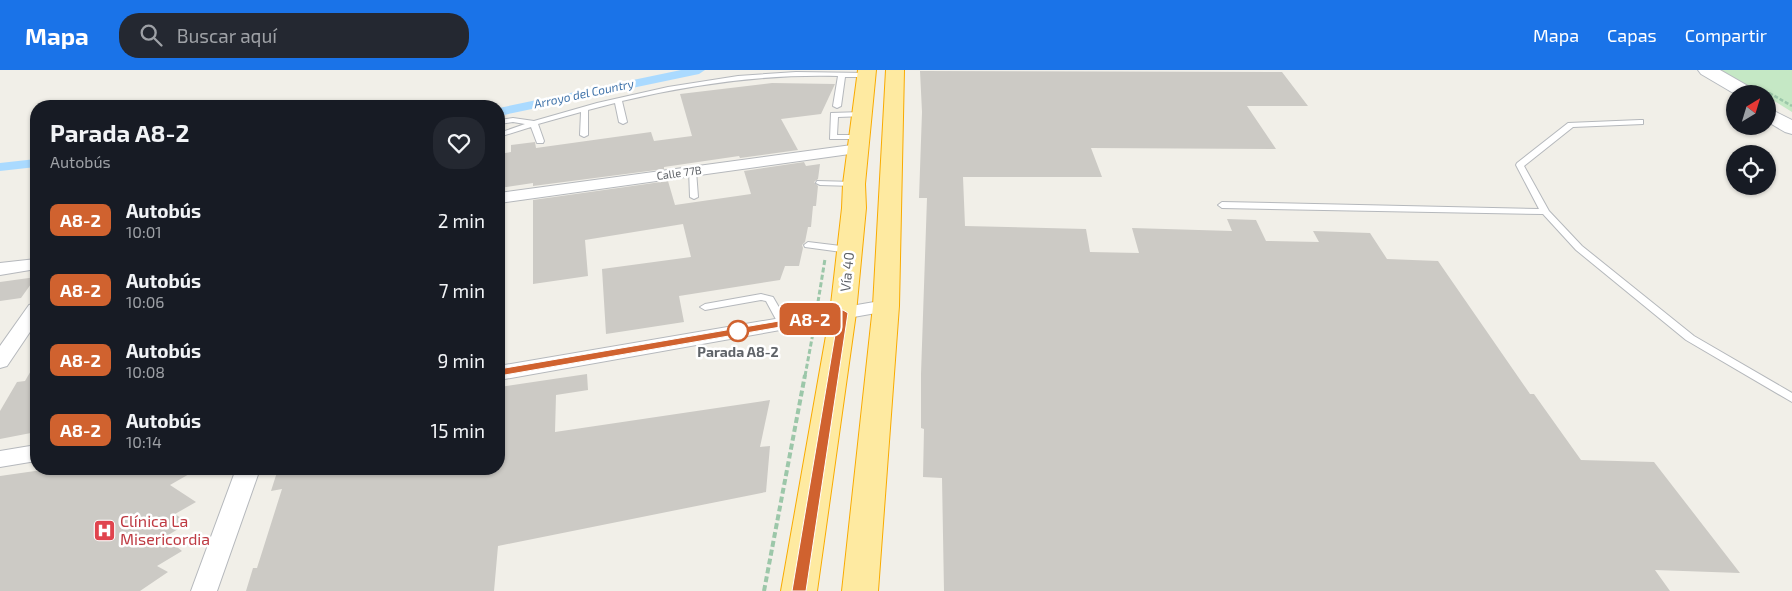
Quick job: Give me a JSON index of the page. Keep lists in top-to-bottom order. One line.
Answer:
{"streets":{"highway":["Vía 40"],"street":["Calle 77B"]},"crossings":[["Calle 77B","Vía 40"]],"water":["Arroyo del Country"],"places":{"other":["Parada A8-2"],"hospital":["Clínica La Misericordia"]},"lines":["bus line A8-2"],"north":"top right","page":{"header":"Mapa","search":"Buscar aquí","nav":["Mapa","Capas","Compartir"],"on_map":"A8-2","heading":["Parada A8-2","Autobús"],"list":[{"mark":"A8-2","name":"Autobús","note":"10:01","value":"2 min"},{"mark":"A8-2","name":"Autobús","note":"10:06","value":"7 min"},{"mark":"A8-2","name":"Autobús","note":"10:08","value":"9 min"},{"mark":"A8-2","name":"Autobús","note":"10:14","value":"15 min"}]}}
